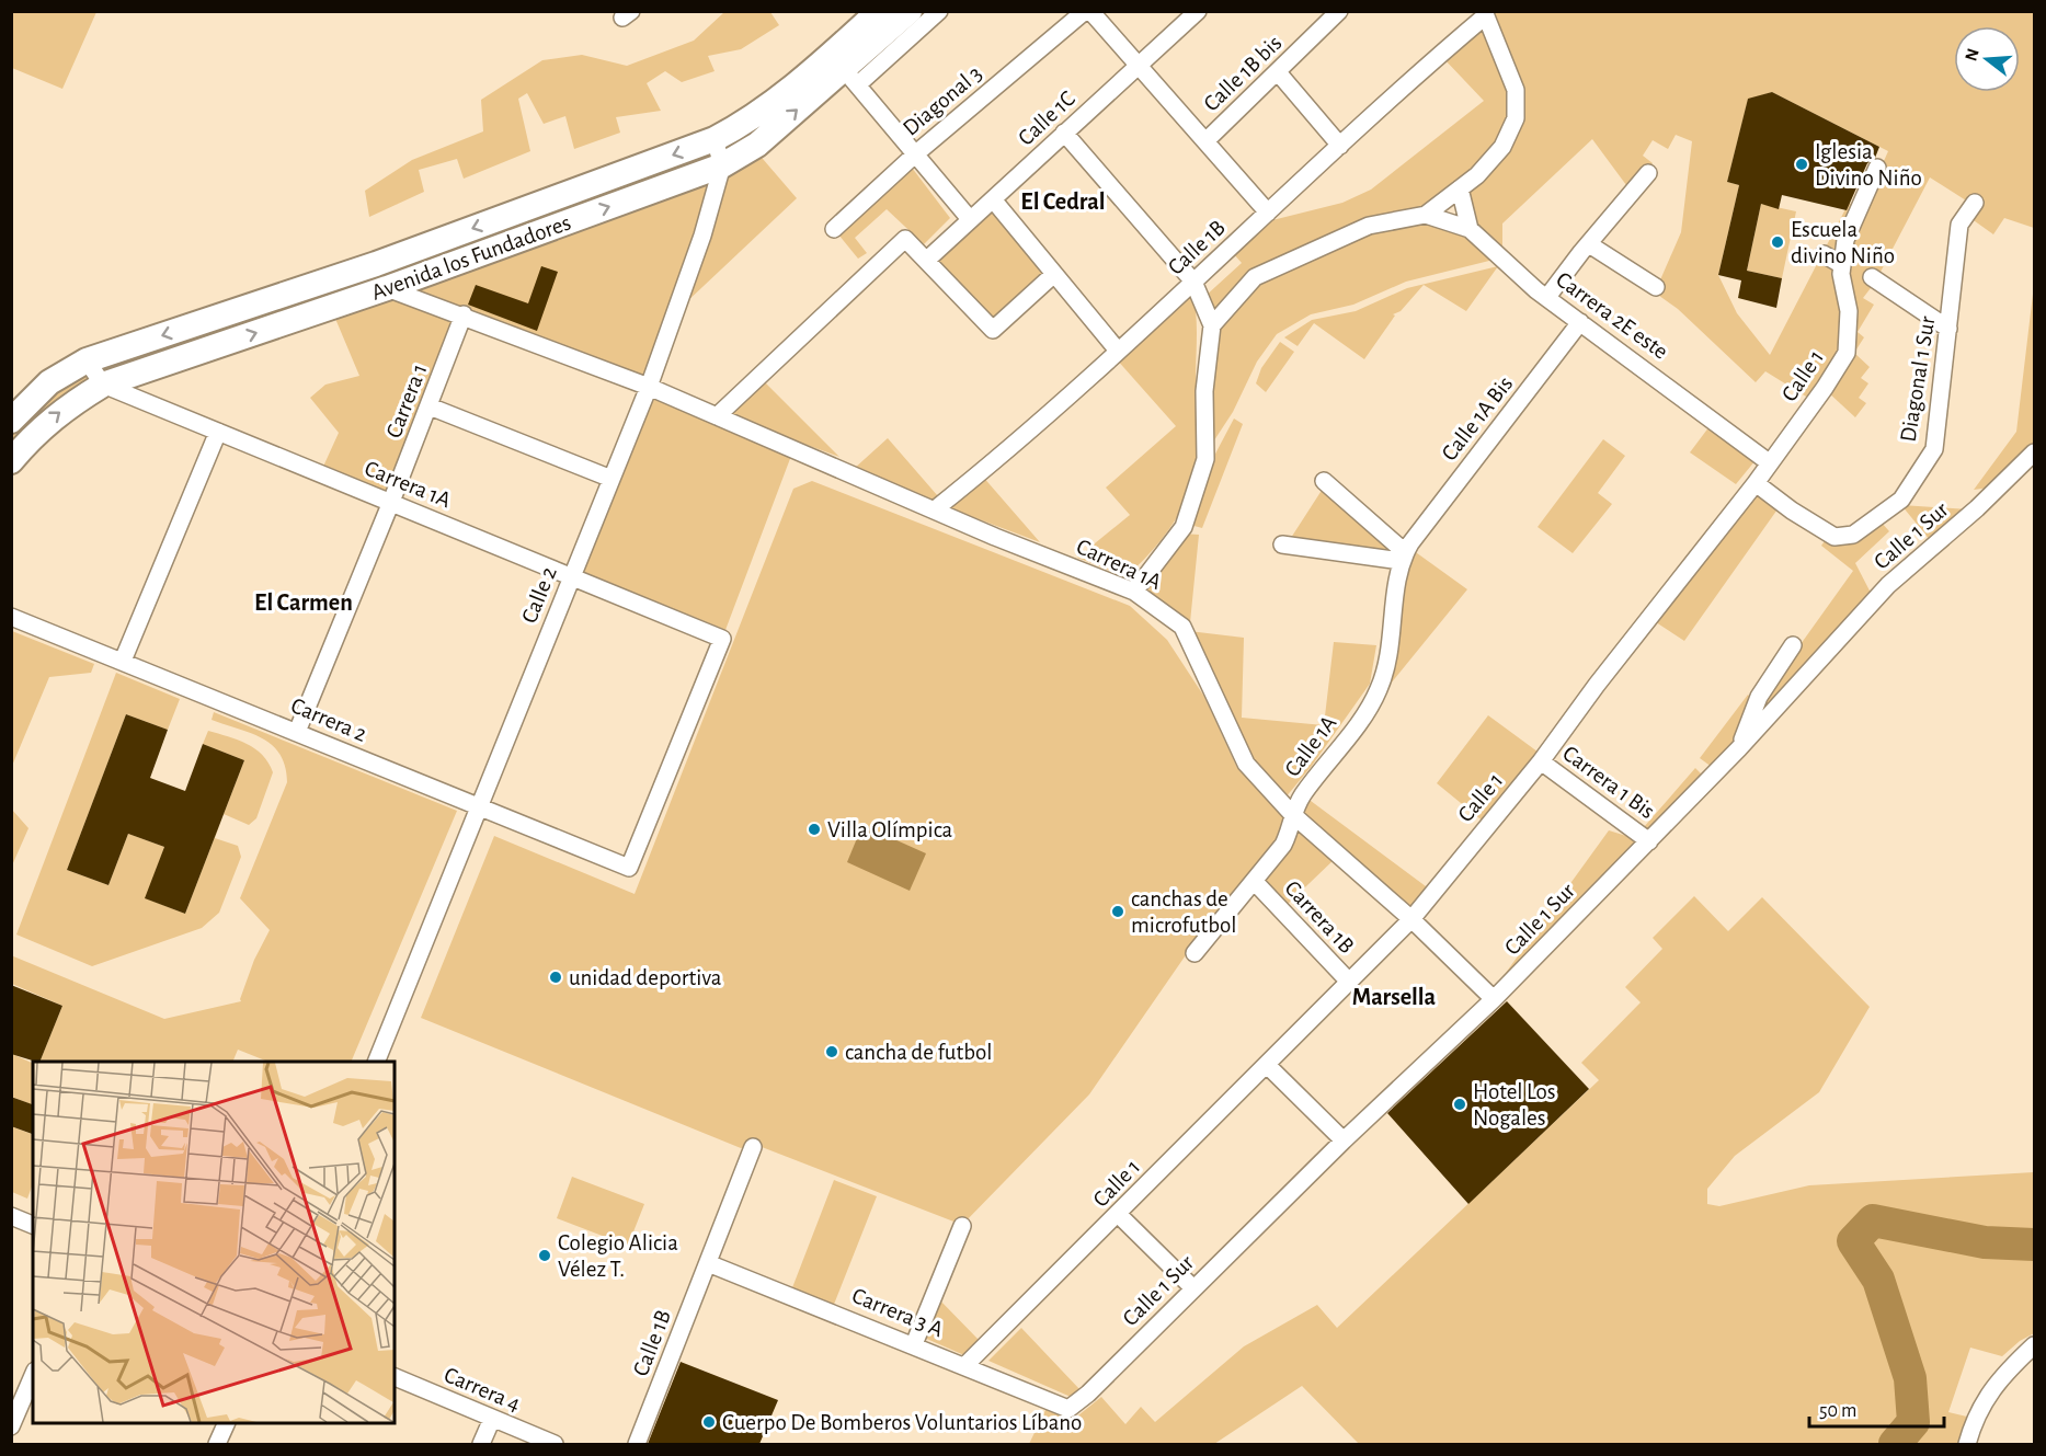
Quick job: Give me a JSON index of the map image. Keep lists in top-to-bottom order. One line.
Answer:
{"streets":{"main road":["Avenida los Fundadores"],"street":["Calle 1B bis","Diagonal 3","Calle 1C","Calle 1B","Carrera 2E este","Calle 1","Diagonal 1 Sur","Carrera 1","Calle 1A Bis","Carrera 1A","Calle 1 Sur","Calle 2","Carrera 2","Calle 1A","Carrera 1 Bis","Carrera 1B","Carrera 3 A","Carrera 4"]},"crossings":[["Calle 1B","Carrera 1A"],["Calle 1B","Carrera 3 A"],["Avenida los Fundadores","Carrera 1A"],["Avenida los Fundadores","Calle 2"],["Carrera 2E este","Calle 1"],["Carrera 2E este","Calle 1A Bis"],["Calle 1","Diagonal 1 Sur"],["Calle 1","Carrera 1A"],["Calle 1","Carrera 1 Bis"],["Calle 1","Carrera 1B"],["Calle 1","Carrera 3 A"],["Carrera 1","Carrera 1A"],["Carrera 1","Carrera 2"],["Calle 1A Bis","Calle 1A"],["Carrera 1A","Calle 1 Sur"],["Carrera 1A","Calle 2"],["Carrera 1A","Carrera 2"],["Carrera 1A","Calle 1A"],["Calle 1 Sur","Carrera 1 Bis"],["Calle 1 Sur","Carrera 3 A"],["Calle 2","Carrera 2"],["Calle 1A","Carrera 1B"]],"districts":["El Cedral","El Carmen","Marsella"],"places":["Iglesia Divino Niño","Escuela divino Niño","Villa Olímpica","canchas de microfutbol","unidad deportiva","cancha de futbol","Hotel Los Nogales","Colegio Alicia Vélez T.","Cuerpo De Bomberos Voluntarios Líbano"],"scale_bar":"50 m","north":"left"}
